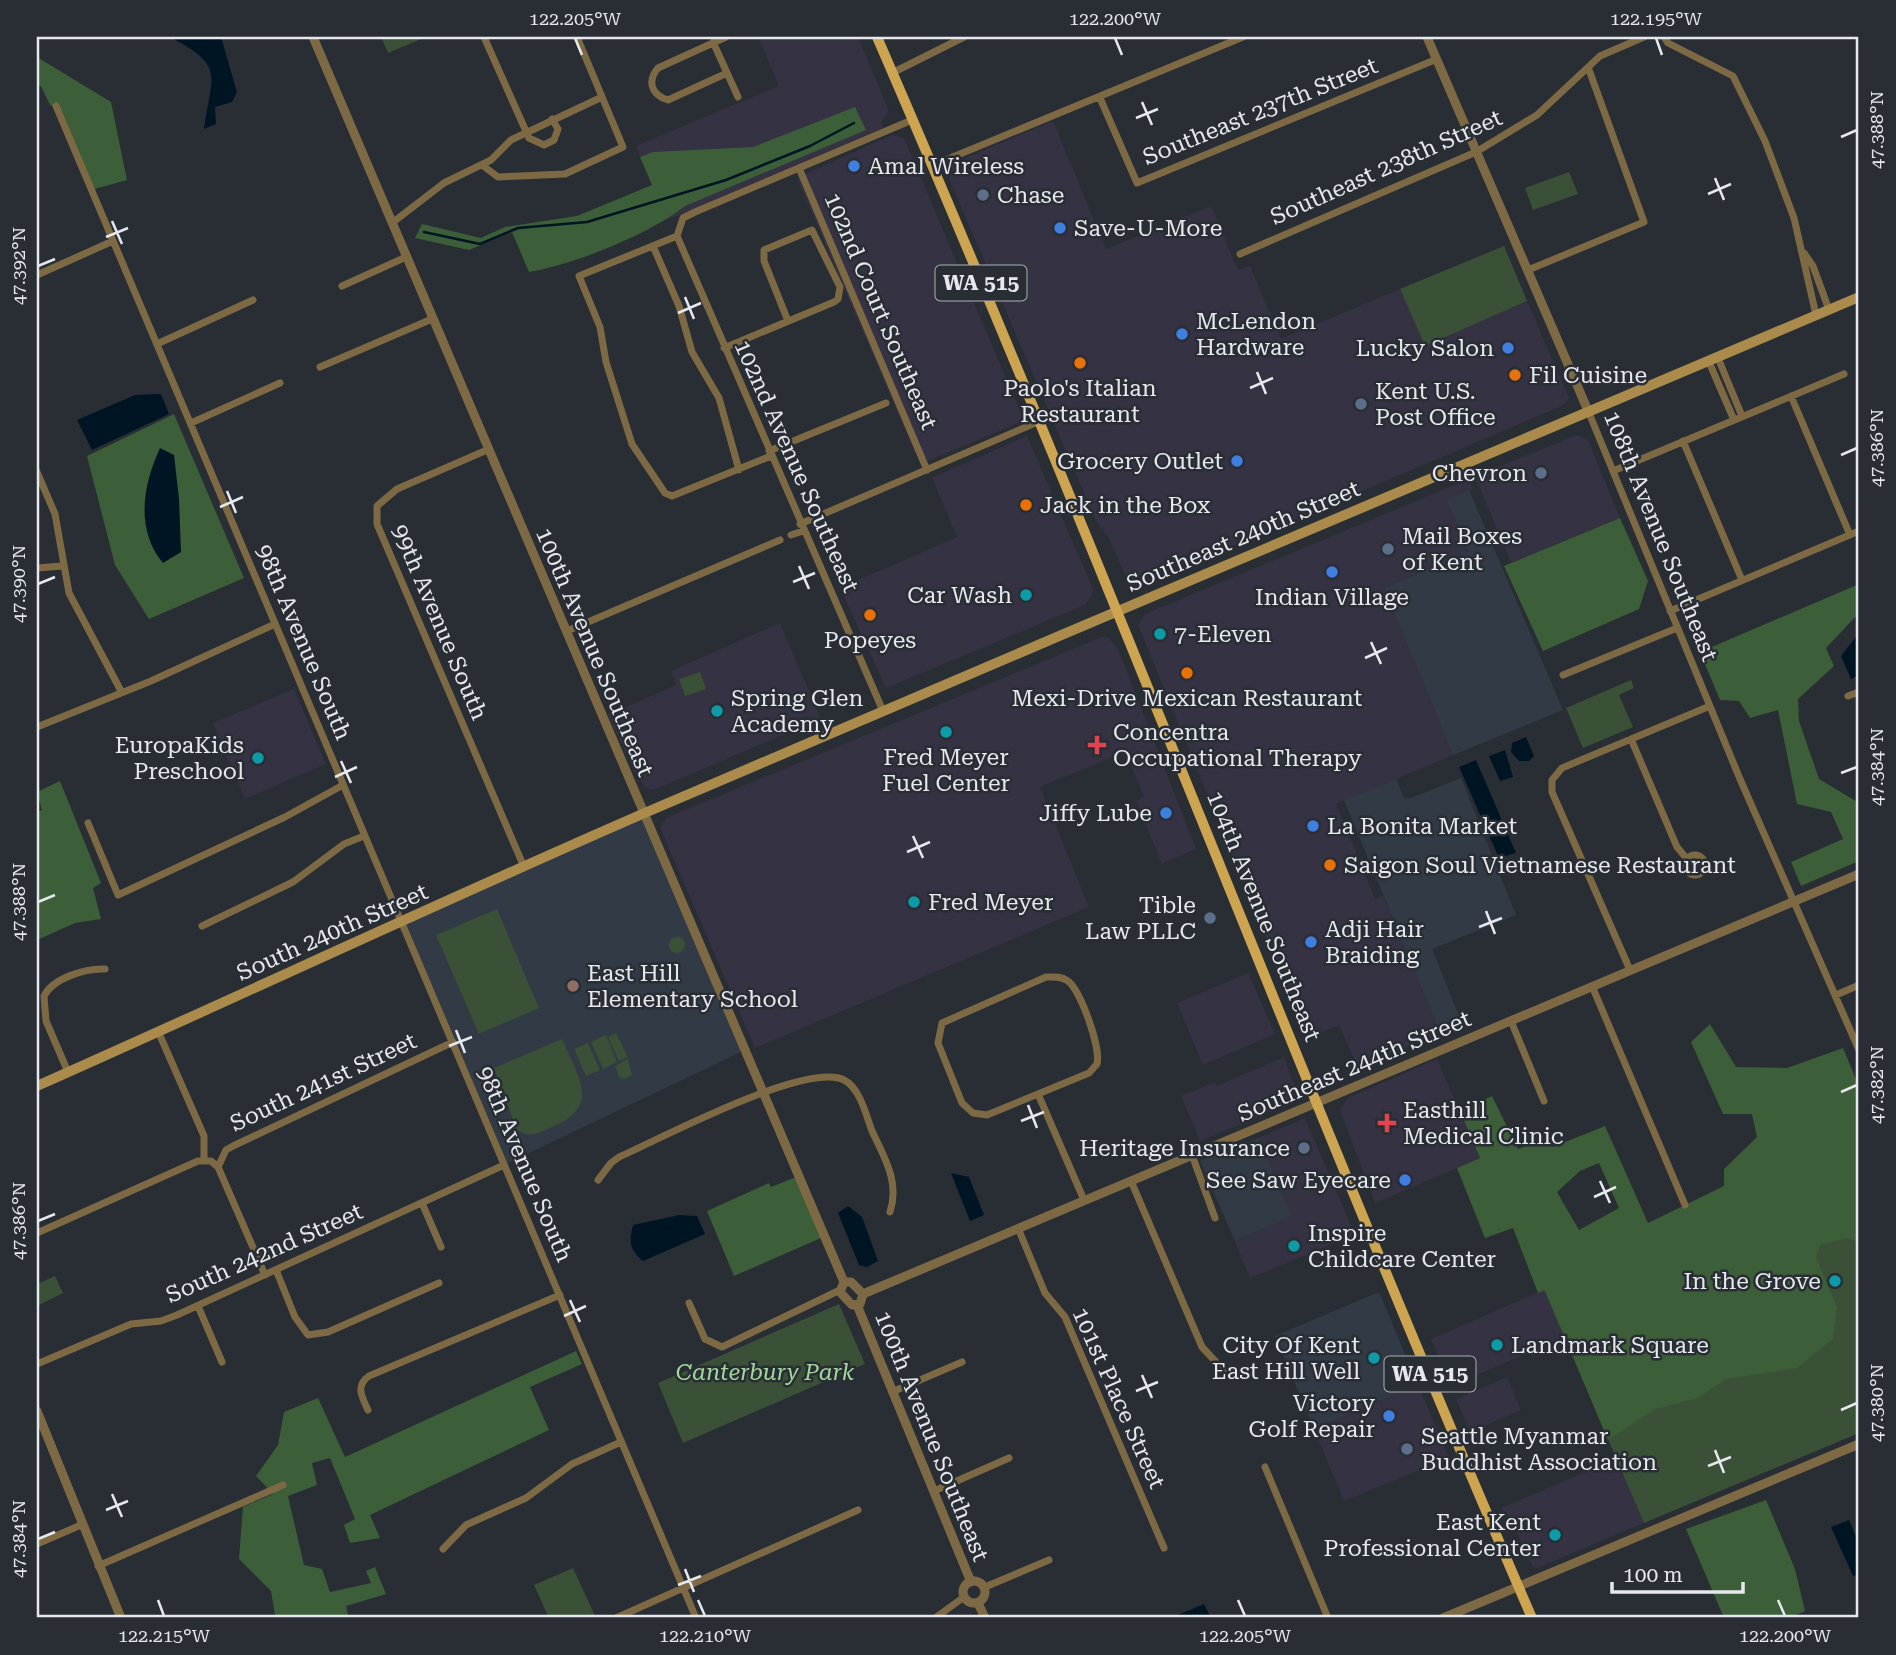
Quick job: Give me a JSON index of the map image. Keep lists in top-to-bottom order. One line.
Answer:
{"streets":{"main road":["WA 515","Southeast 240th Street","104th Avenue Southeast","South 240th Street"],"street":["Southeast 237th Street","Southeast 238th Street","102nd Court Southeast","102nd Avenue Southeast","108th Avenue Southeast","99th Avenue South","98th Avenue South","100th Avenue Southeast","Southeast 244th Street","South 241st Street","South 242nd Street","101st Place Street"]},"crossings":[["Southeast 237th Street","108th Avenue Southeast"],["Southeast 238th Street","108th Avenue Southeast"],["102nd Avenue Southeast","Southeast 240th Street"],["Southeast 240th Street","108th Avenue Southeast"],["Southeast 240th Street","100th Avenue Southeast"],["Southeast 240th Street","104th Avenue Southeast"],["Southeast 240th Street","South 240th Street"],["108th Avenue Southeast","Southeast 244th Street"],["99th Avenue South","100th Avenue Southeast"],["99th Avenue South","South 240th Street"],["98th Avenue South","South 240th Street"],["98th Avenue South","South 241st Street"],["98th Avenue South","South 242nd Street"],["100th Avenue Southeast","South 240th Street"],["104th Avenue Southeast","Southeast 244th Street"],["Southeast 244th Street","101st Place Street"]],"parks":["Canterbury Park"],"places":{"other":["Amal Wireless","Chase","Save-U-More","McLendon Hardware","Lucky Salon","Paolo's Italian Restaurant","Fil Cuisine","Kent U.S. Post Office","Grocery Outlet","Chevron","Jack in the Box","Mail Boxes of Kent","Indian Village","Car Wash","Popeyes","7-Eleven","Mexi-Drive Mexican Restaurant","Spring Glen Academy","Fred Meyer Fuel Center","EuropaKids Preschool","Jiffy Lube","La Bonita Market","Saigon Soul Vietnamese Restaurant","Fred Meyer","Tible Law PLLC","Adji Hair Braiding","East Hill Elementary School","Heritage Insurance","See Saw Eyecare","Inspire Childcare Center","In the Grove","Landmark Square","City Of Kent East Hill Well","Victory Golf Repair","Seattle Myanmar Buddhist Association","East Kent Professional Center"],"health":["Concentra Occupational Therapy","Easthill Medical Clinic"]},"scale_bar":"100 m","coordinates":["122.205°W","122.200°W","122.195°W","47.388°N","47.392°N","47.386°N","47.390°N","47.384°N","47.382°N","47.380°N","122.215°W","122.210°W"]}
